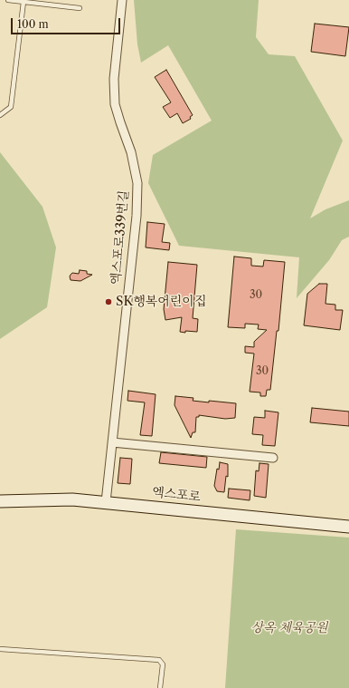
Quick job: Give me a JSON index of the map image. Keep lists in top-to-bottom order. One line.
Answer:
{"streets":{"main road":["엑스포로"],"street":["엑스포로339번길"]},"crossings":[["엑스포로339번길","엑스포로"]],"parks":["상옥 체육공원"],"places":["SK행복어린이집"],"house_numbers":["30","30"],"scale_bar":"100 m"}
